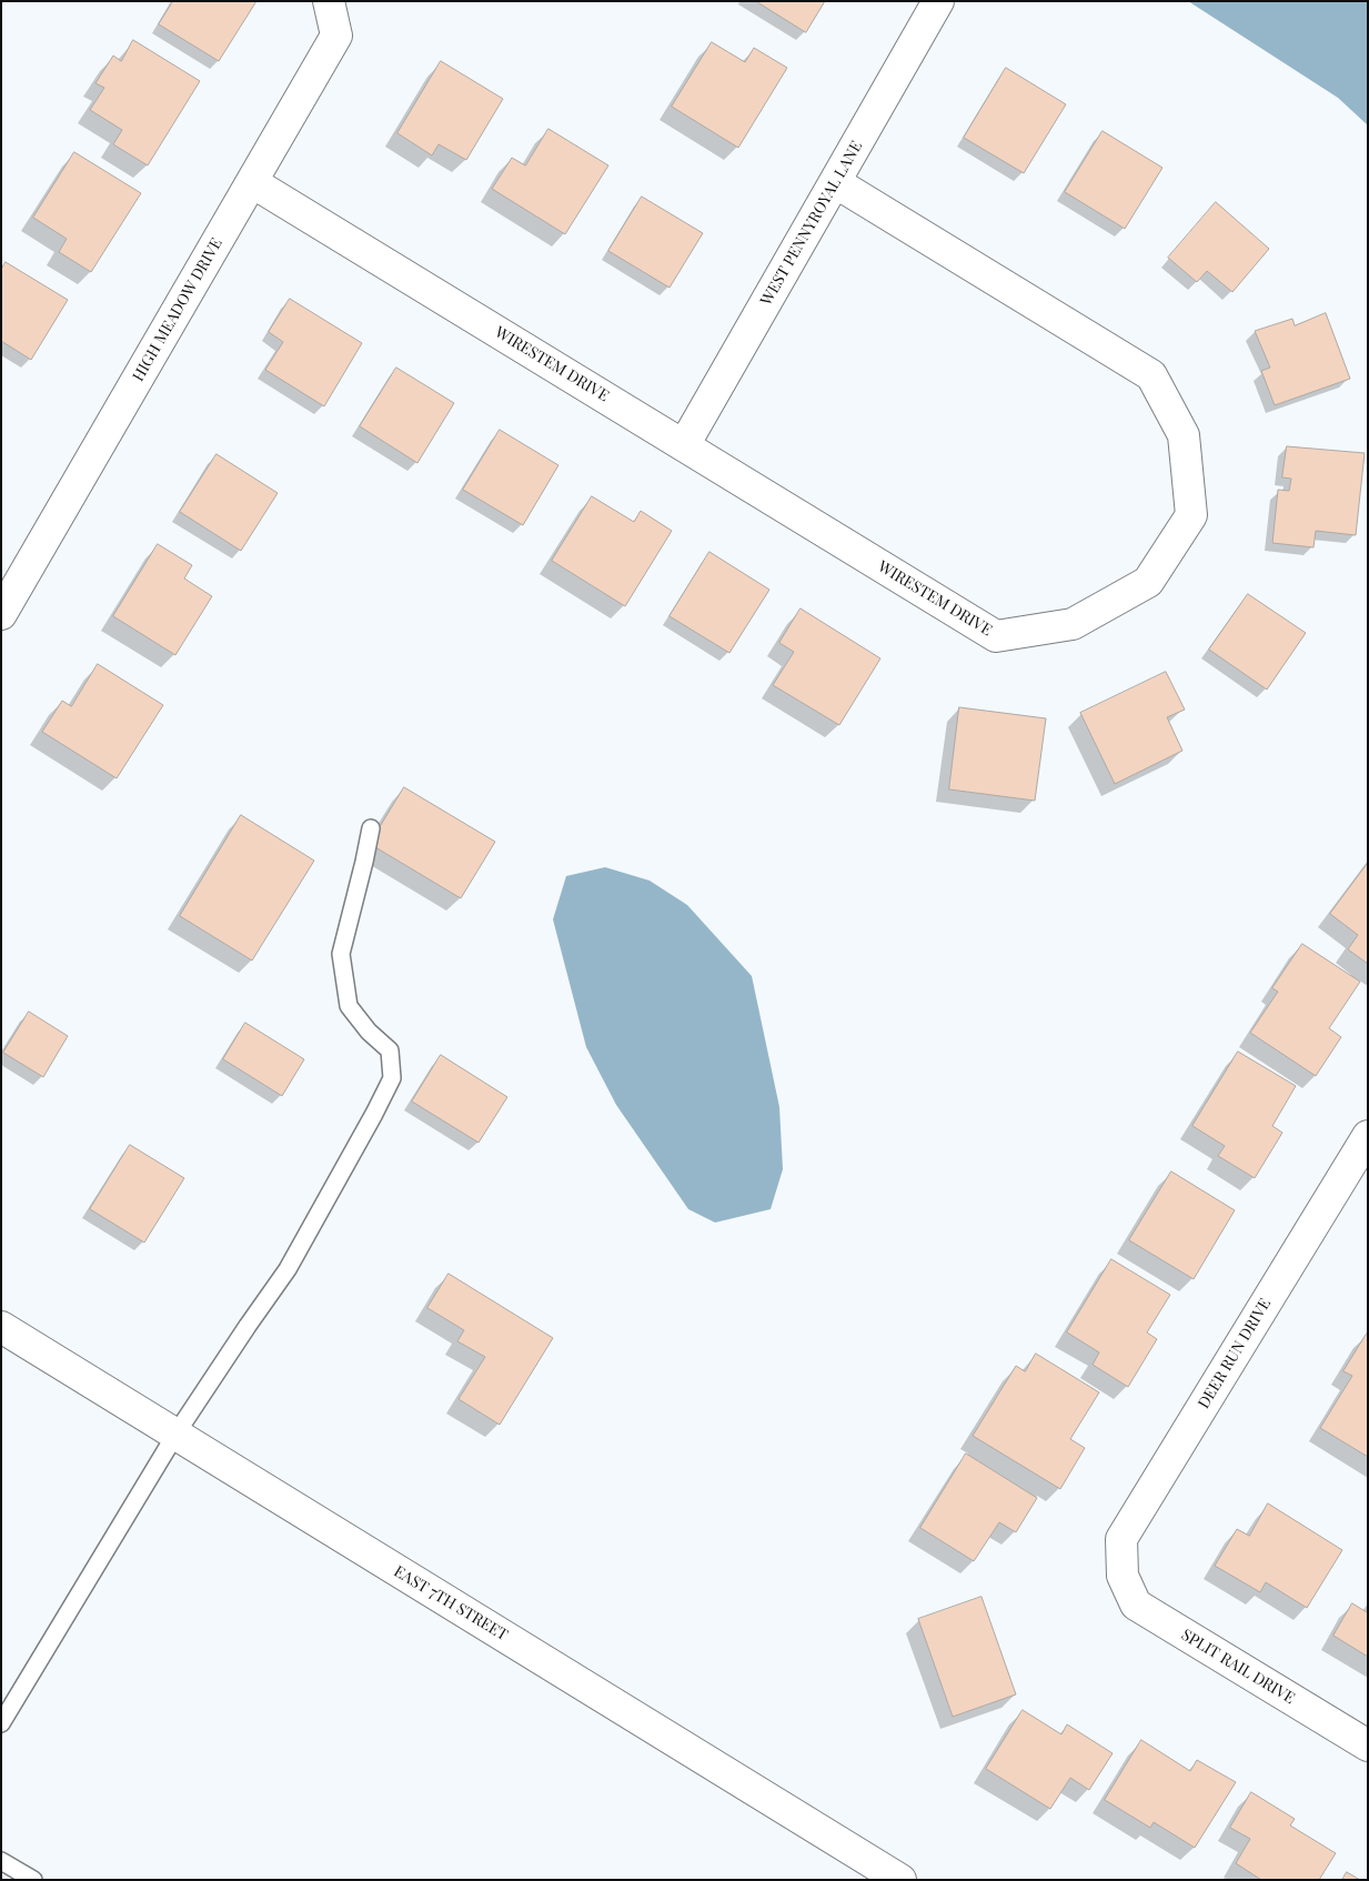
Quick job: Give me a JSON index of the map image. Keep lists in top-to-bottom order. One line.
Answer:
{"streets":{"street":["WEST PENNYROYAL LANE","HIGH MEADOW DRIVE","WIRESTEM DRIVE","DEER RUN DRIVE","EAST 7TH STREET","SPLIT RAIL DRIVE"]},"crossings":[["WEST PENNYROYAL LANE","WIRESTEM DRIVE"],["HIGH MEADOW DRIVE","WIRESTEM DRIVE"],["DEER RUN DRIVE","SPLIT RAIL DRIVE"]]}
